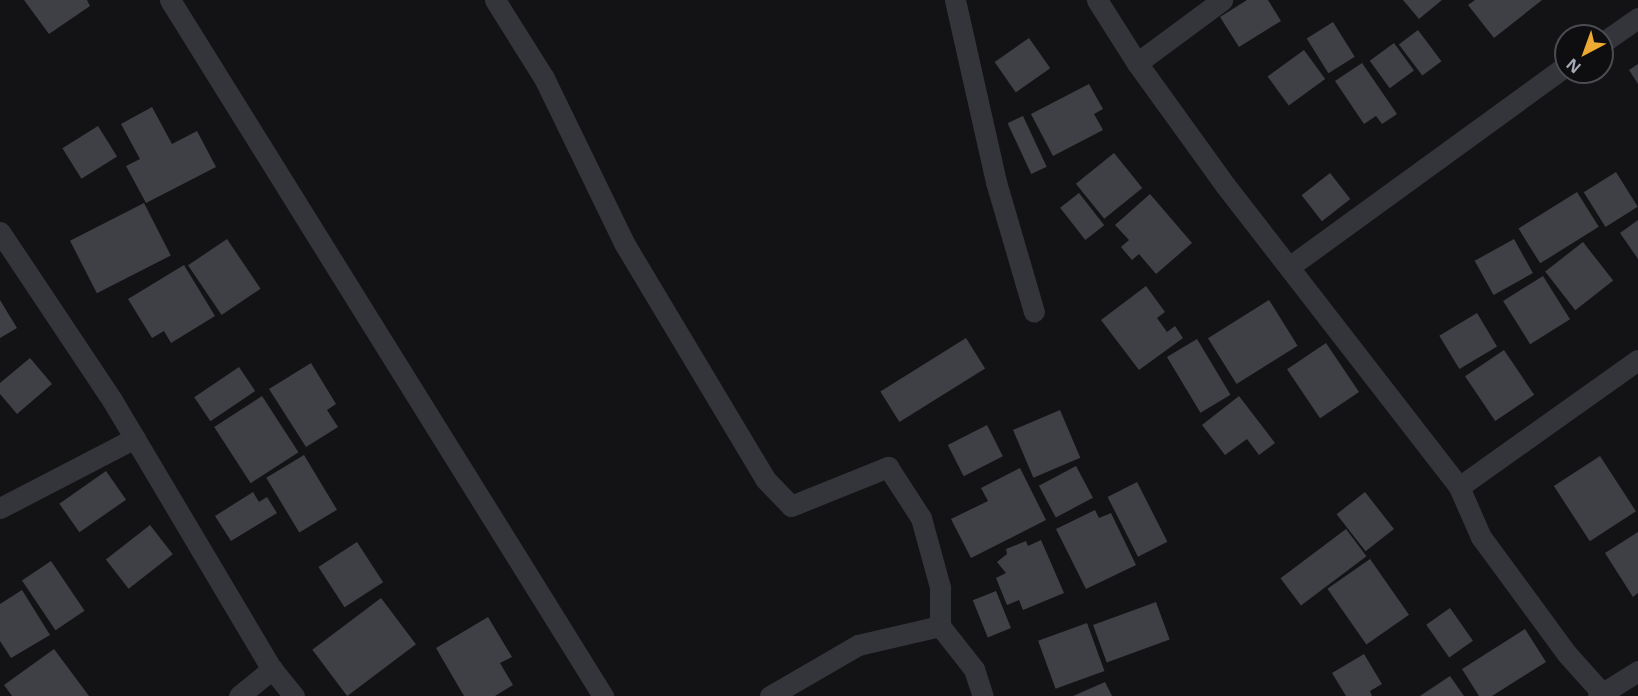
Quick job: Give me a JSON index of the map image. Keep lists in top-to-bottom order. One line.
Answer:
{"north":"bottom left"}
